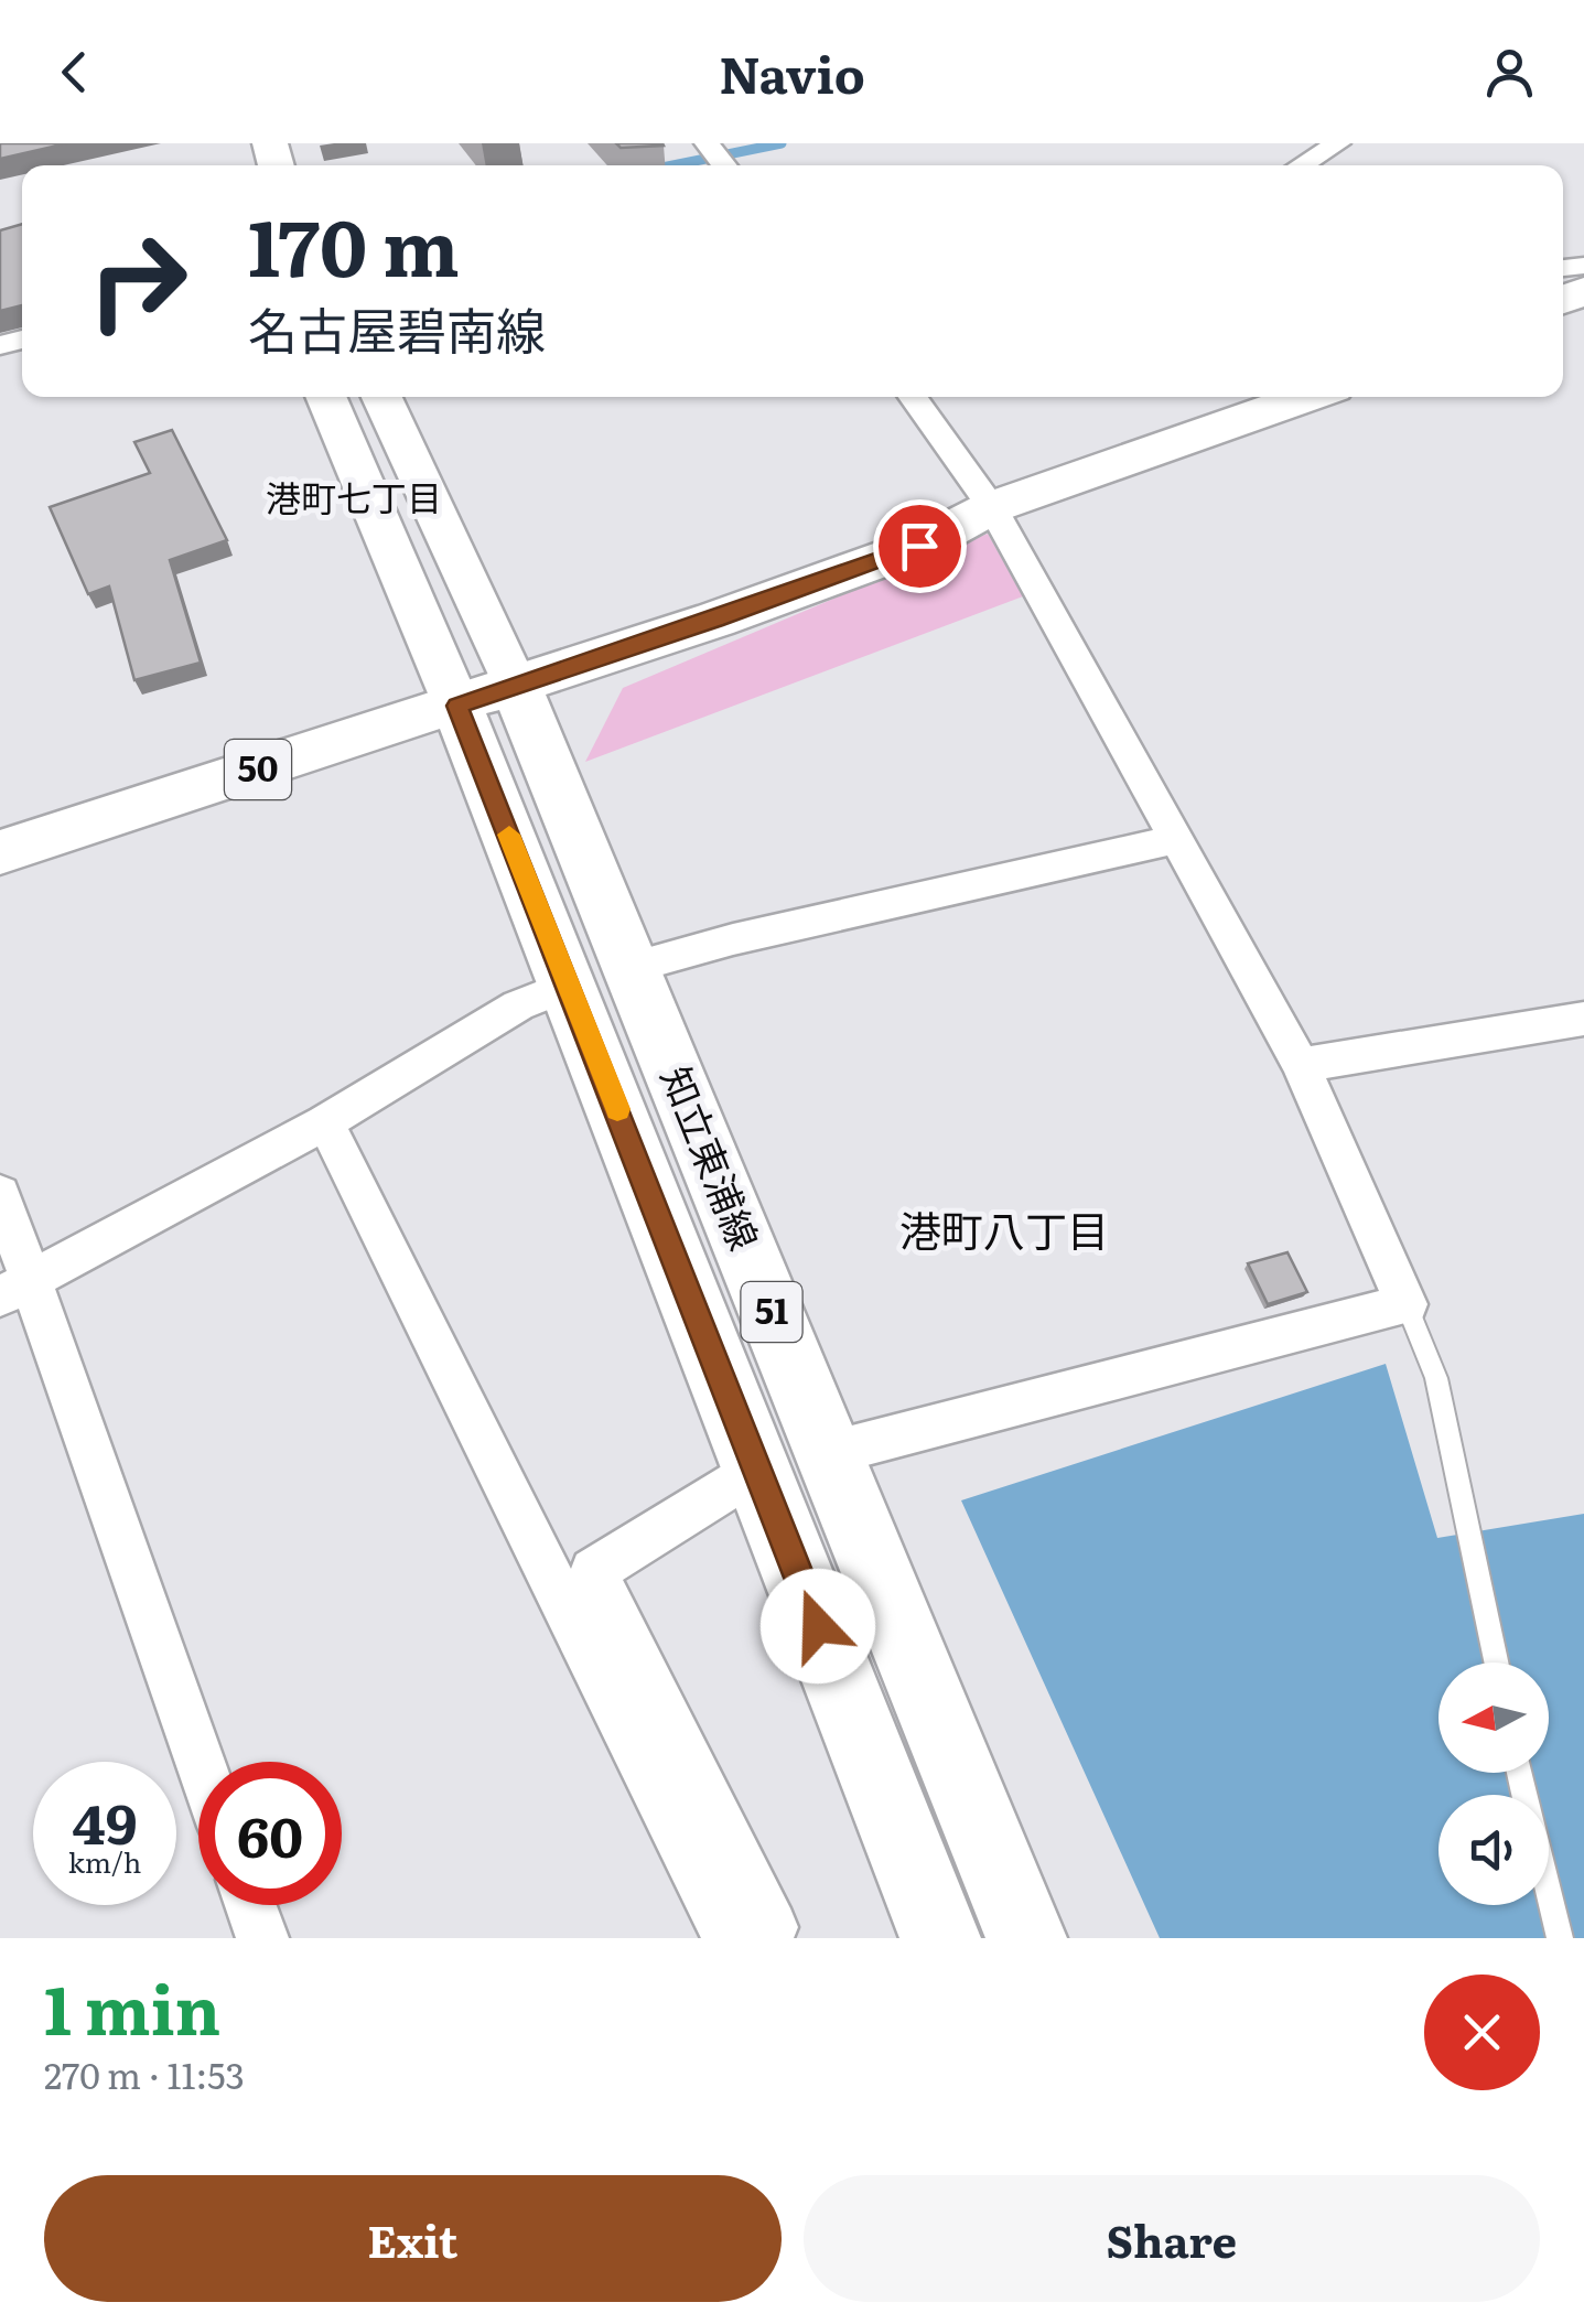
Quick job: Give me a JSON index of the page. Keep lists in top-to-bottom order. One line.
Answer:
{"streets":{"main road":["50","知立東浦線","51"]},"crossings":[["50","知立東浦線"]],"districts":["港町七丁目","港町八丁目"],"north":"left","page":{"header":"Navio","turn":["170 m","名古屋碧南線"],"speed":"49 km/h","limit":"60","heading":["1 min","270 m · 11:53"],"buttons":["Exit","Share"]}}
